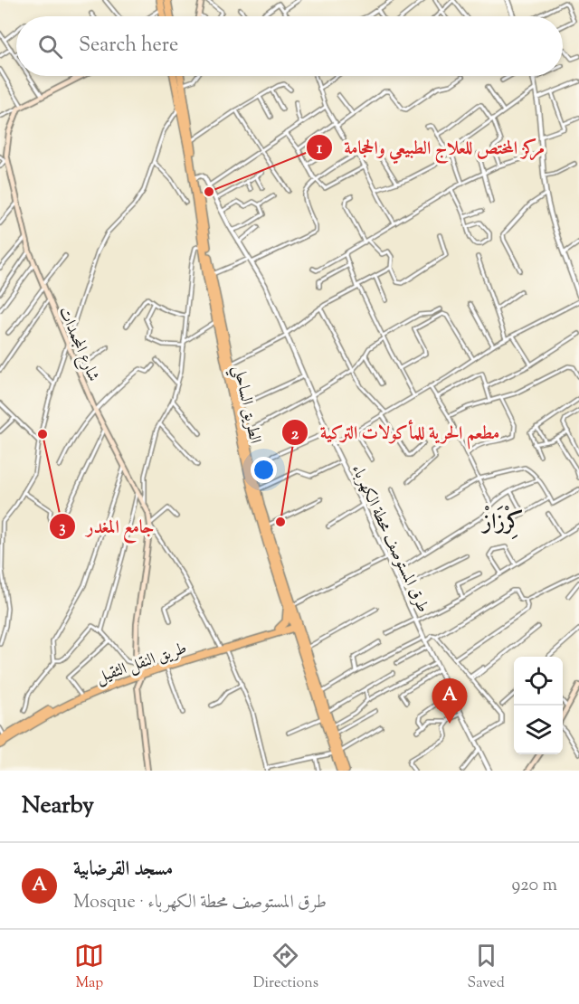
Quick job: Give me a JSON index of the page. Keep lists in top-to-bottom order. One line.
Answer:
{"streets":{"highway":["الطريق الساحلي","طريق النقل الثقيل"],"main road":["شارع المجمدات"],"street":["طرق المستوصف محطة الكهرباء"]},"crossings":[["الطريق الساحلي","طريق النقل الثقيل"]],"districts":["كِرْزَازْ"],"places":["مركز المختص للعلاج الطبيعي والحجامة","جامع المغدر","مطعم الحرية للمأكولات التركية"],"page":{"search":"Search here","pins":"A","heading":"Nearby","list":[{"mark":"A","name":"مسجد القرضابية","note":"Mosque · طرق المستوصف محطة الكهرباء","value":"920 m"}],"nav":["Map","Directions","Saved"]}}
